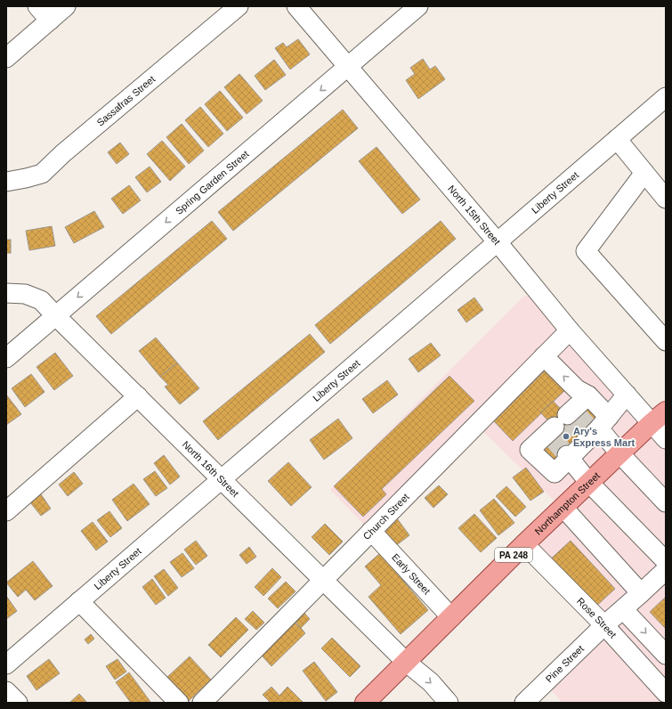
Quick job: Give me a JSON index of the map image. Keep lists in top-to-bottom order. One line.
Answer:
{"streets":{"main road":["Northampton Street","PA 248"],"street":["Sassafras Street","Spring Garden Street","Liberty Street","North 15th Street","North 16th Street","Church Street","Early Street","Rose Street","Pine Street"]},"crossings":[["Spring Garden Street","North 15th Street"],["Spring Garden Street","North 16th Street"],["Liberty Street","North 15th Street"],["Liberty Street","North 16th Street"],["North 15th Street","Northampton Street"],["North 15th Street","Church Street"],["North 16th Street","Northampton Street"],["North 16th Street","Church Street"],["Northampton Street","Early Street"],["Northampton Street","Rose Street"],["Church Street","Early Street"],["Rose Street","Pine Street"]],"one_way":["Spring Garden Street"],"places":["Ary's Express Mart"]}
